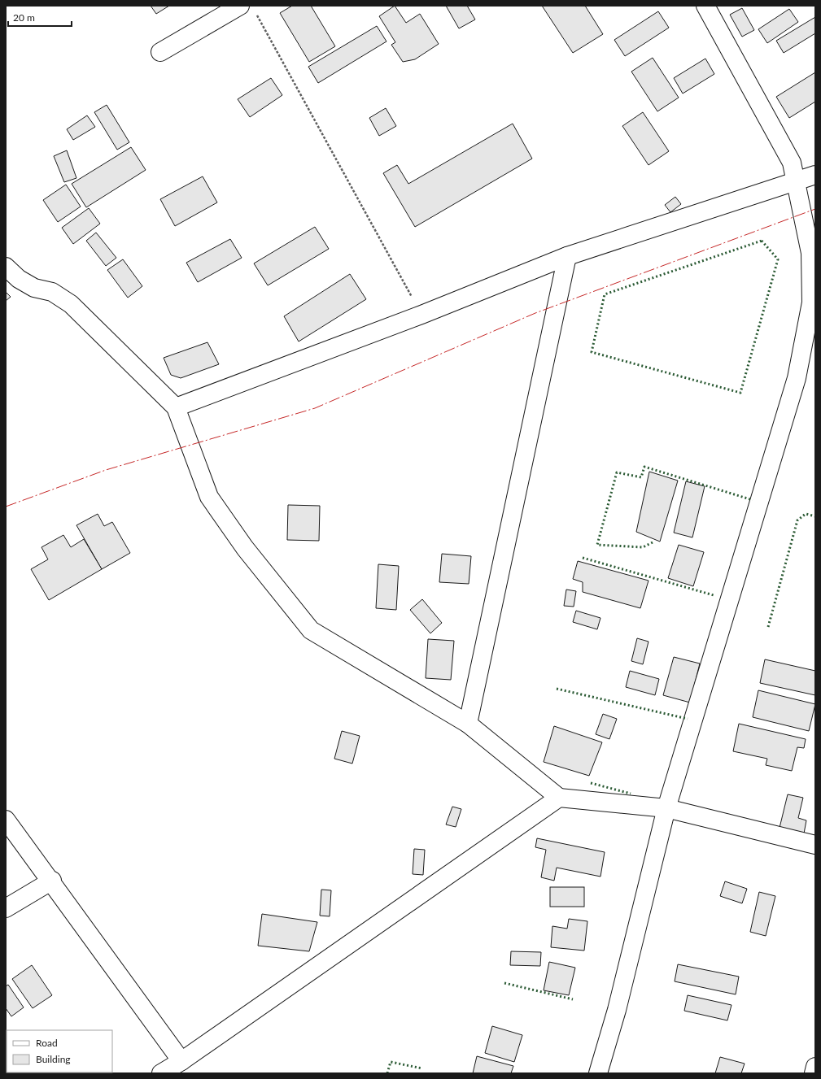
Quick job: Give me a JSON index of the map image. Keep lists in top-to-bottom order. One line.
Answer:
{"legend":["Road","Building"],"scale_bar":"20 m"}
